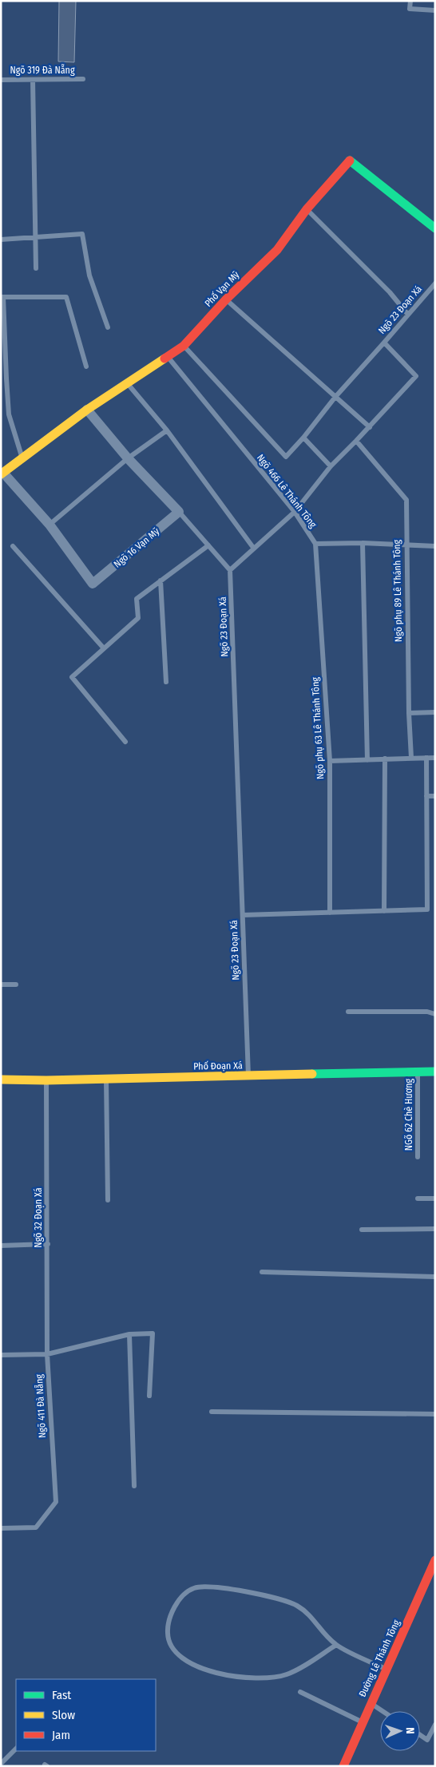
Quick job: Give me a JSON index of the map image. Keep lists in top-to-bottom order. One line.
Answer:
{"streets":{"street":["Phố Vạn Mỹ","Ngõ 16 Vạn Mỹ","Phố Đoạn Xá","Đường Lê Thánh Tông"],"lane":["Ngõ 319 Đà Nẵng","Ngõ 23 Đoạn Xá","Ngõ 466 Lê Thánh Tông","Ngõ phụ 89 Lê Thánh Tông","Ngõ phụ 63 Lê Thánh Tông","NGõ 62 Chè Hương","Ngõ 32 Đoạn Xá","Ngõ 411 Đà Nẵng"]},"crossings":[["Phố Vạn Mỹ","Ngõ 466 Lê Thánh Tông"],["Phố Vạn Mỹ","Ngõ 16 Vạn Mỹ"],["Ngõ 23 Đoạn Xá","Ngõ 466 Lê Thánh Tông"],["Ngõ 23 Đoạn Xá","Ngõ phụ 89 Lê Thánh Tông"],["Ngõ 23 Đoạn Xá","Phố Đoạn Xá"],["Ngõ 466 Lê Thánh Tông","Ngõ phụ 89 Lê Thánh Tông"],["Ngõ 466 Lê Thánh Tông","Ngõ phụ 63 Lê Thánh Tông"],["Phố Đoạn Xá","NGõ 62 Chè Hương"],["Phố Đoạn Xá","Ngõ 32 Đoạn Xá"],["Ngõ 32 Đoạn Xá","Ngõ 411 Đà Nẵng"]],"legend":["Fast","Slow","Jam"],"north":"right"}
